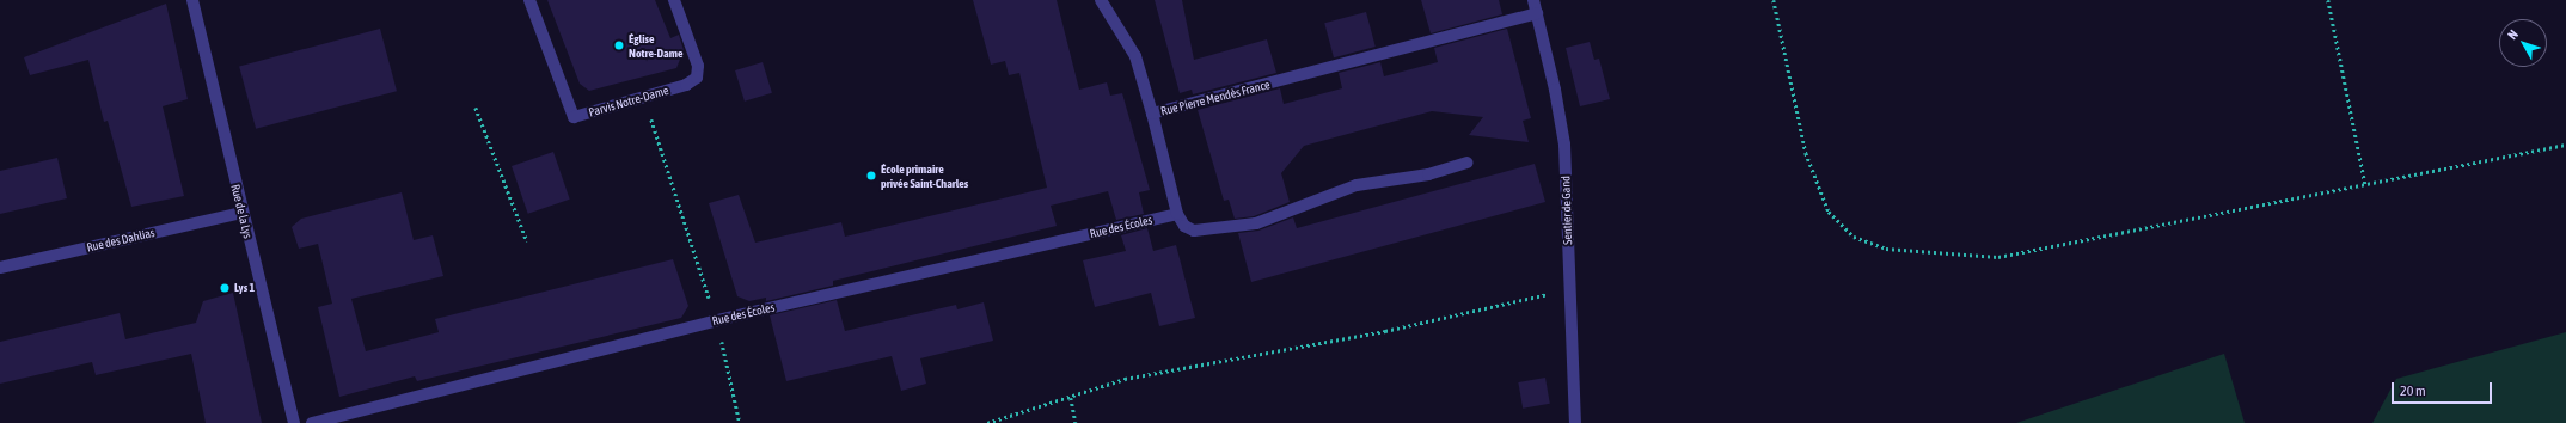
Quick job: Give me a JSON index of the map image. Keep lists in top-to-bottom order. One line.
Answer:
{"streets":{"street":["Rue Pierre Mendès France","Parvis Notre-Dame","Sentier de Gand","Rue de la Lys","Rue des Écoles","Rue des Dahlias"]},"crossings":[["Rue Pierre Mendès France","Sentier de Gand"],["Rue Pierre Mendès France","Rue des Écoles"],["Rue de la Lys","Rue des Dahlias"]],"places":["Église Notre-Dame","École primaire privée Saint-Charles","Lys 1"],"scale_bar":"20 m","north":"top left"}
